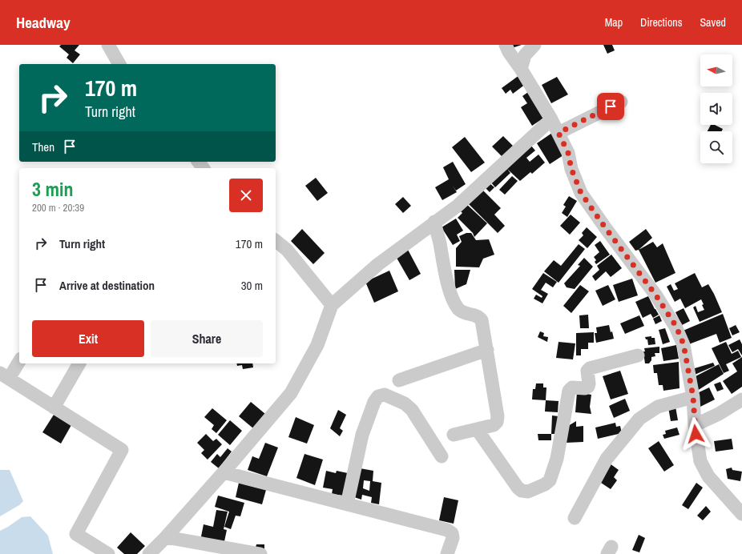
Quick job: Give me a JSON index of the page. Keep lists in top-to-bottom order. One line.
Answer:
{"north":"left","page":{"header":"Headway","nav":["Map","Directions","Saved"],"turn":["170 m","Turn right"],"then":"Then","heading":["3 min","200 m · 20:39"],"list":[{"name":"Turn right","value":"170 m"},{"name":"Arrive at destination","value":"30 m"}],"buttons":["Exit","Share"]}}
